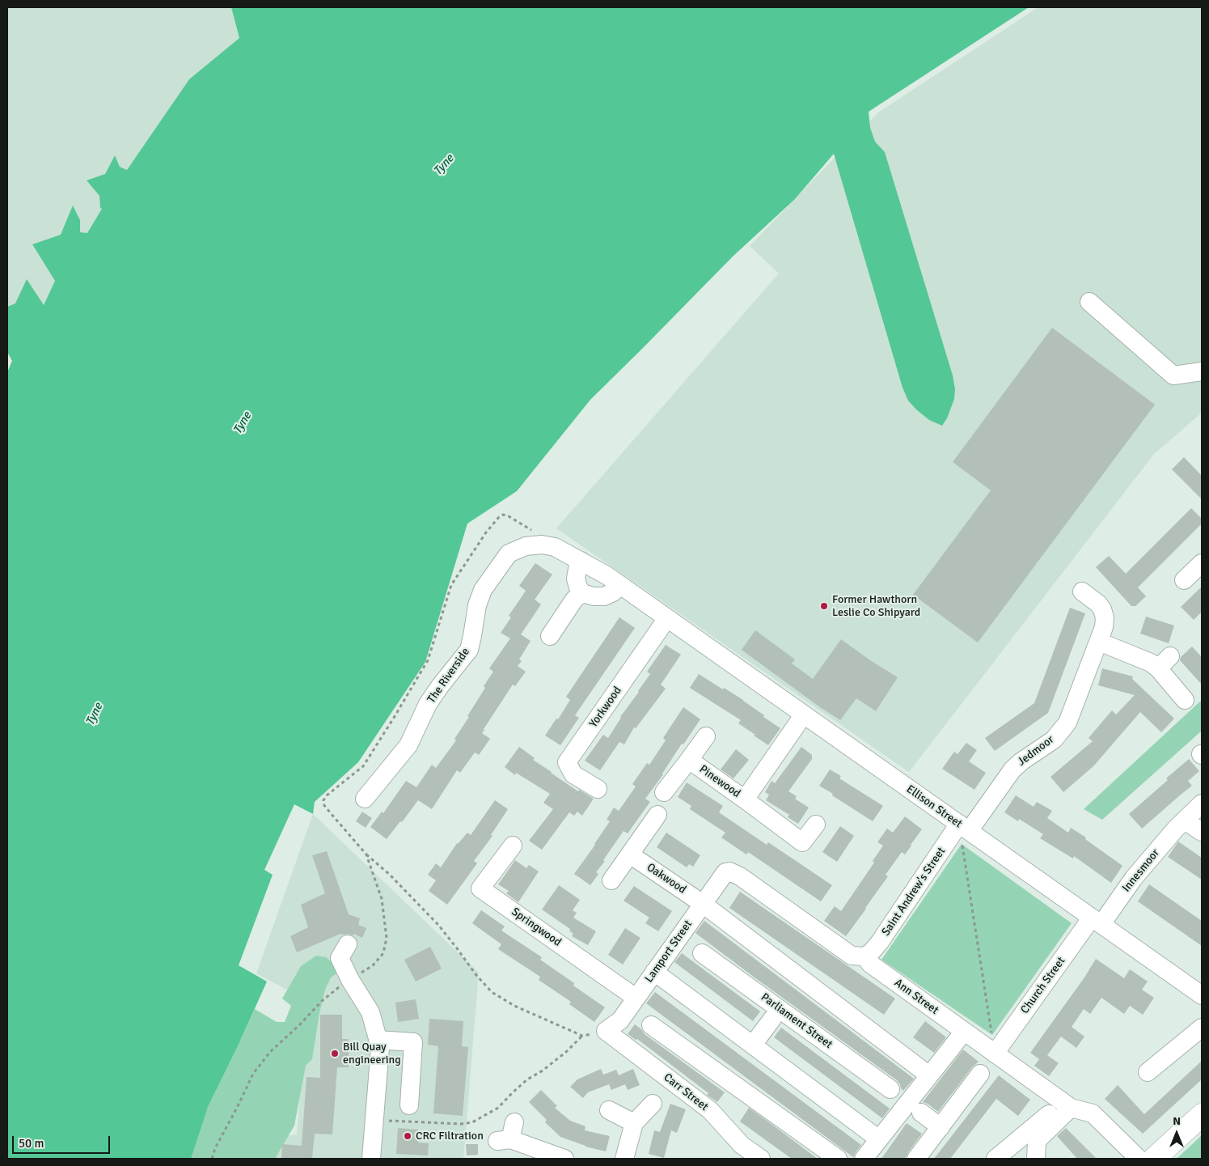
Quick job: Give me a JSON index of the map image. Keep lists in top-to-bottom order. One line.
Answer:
{"streets":{"street":["The Riverside","Yorkwood","Jedmoor","Pinewood","Ellison Street","Innesmoor","Oakwood","Saint Andrew's Street","Springwood","Lamport Street","Church Street","Ann Street","Parliament Street","Carr Street"]},"crossings":[["The Riverside","Yorkwood"],["The Riverside","Ellison Street"],["Yorkwood","Ellison Street"],["Jedmoor","Ellison Street"],["Jedmoor","Saint Andrew's Street"],["Pinewood","Ellison Street"],["Ellison Street","Innesmoor"],["Ellison Street","Saint Andrew's Street"],["Ellison Street","Church Street"],["Innesmoor","Church Street"],["Oakwood","Lamport Street"],["Saint Andrew's Street","Lamport Street"],["Saint Andrew's Street","Ann Street"],["Springwood","Lamport Street"],["Lamport Street","Ann Street"],["Lamport Street","Carr Street"],["Church Street","Ann Street"]],"water":["Tyne"],"places":["Former Hawthorn Leslie Co Shipyard","Bill Quay engineering","CRC Filtration"],"scale_bar":"50 m","north":"top"}
